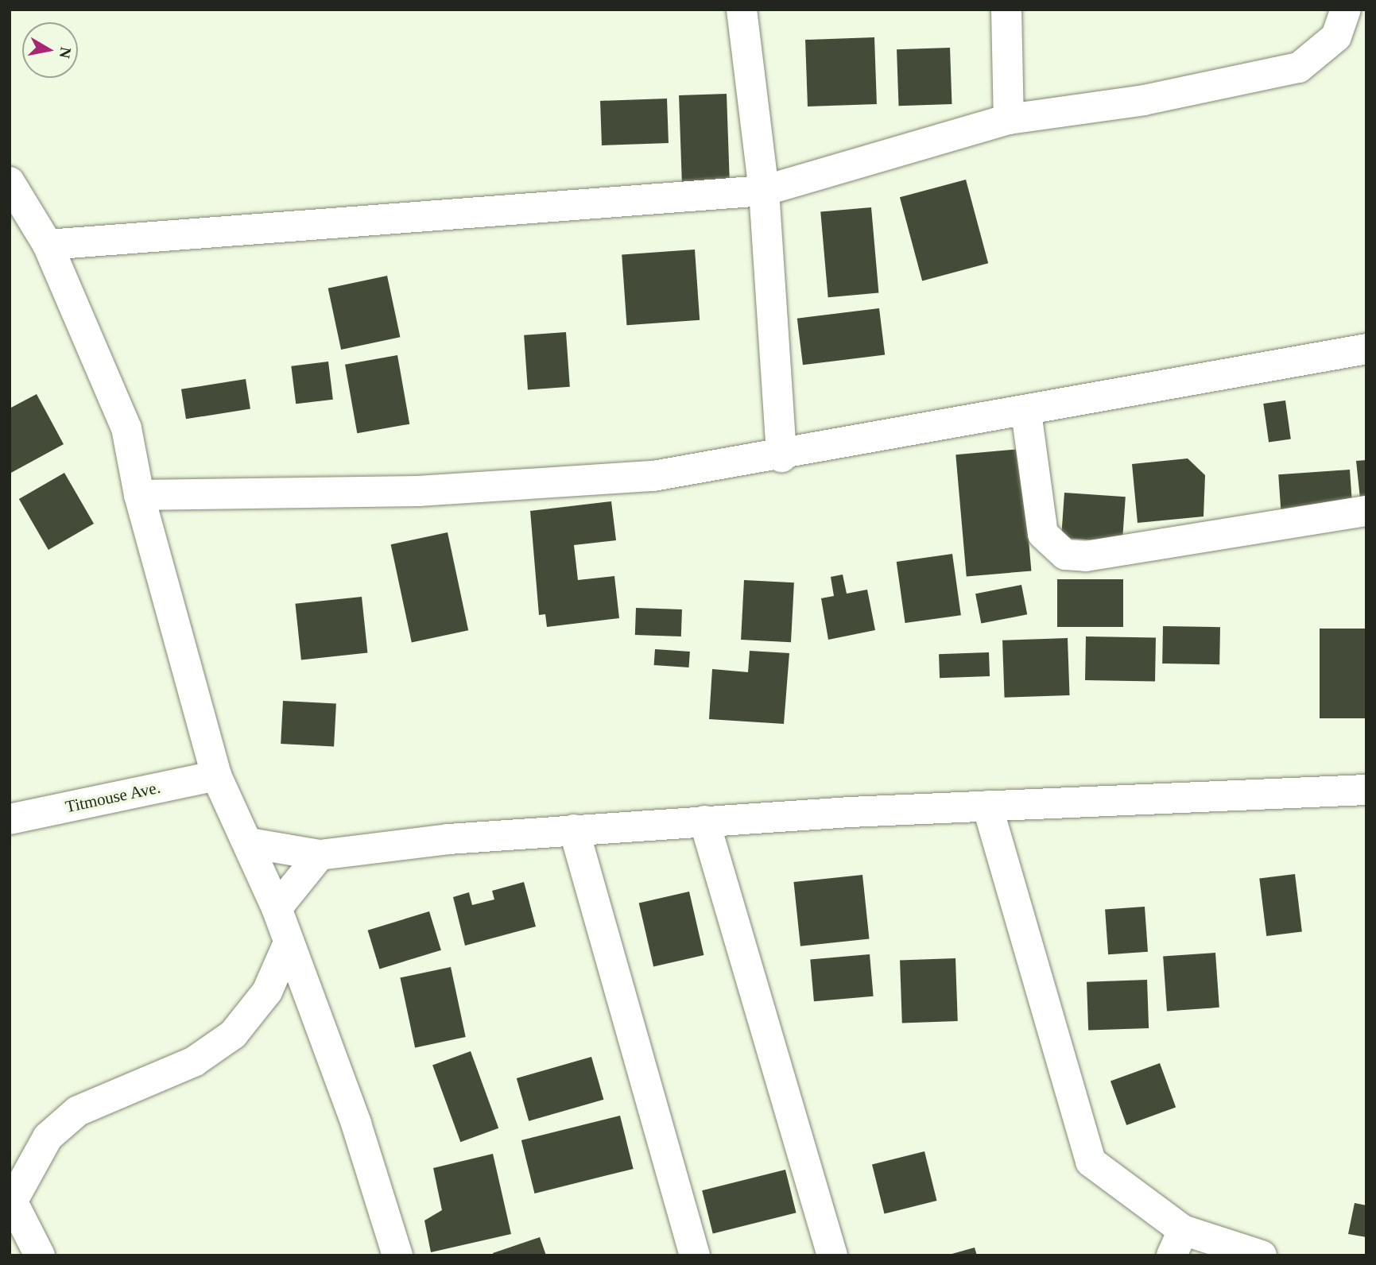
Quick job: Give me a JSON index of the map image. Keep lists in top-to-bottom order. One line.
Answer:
{"streets":{"street":["Titmouse Ave."]},"north":"right"}
